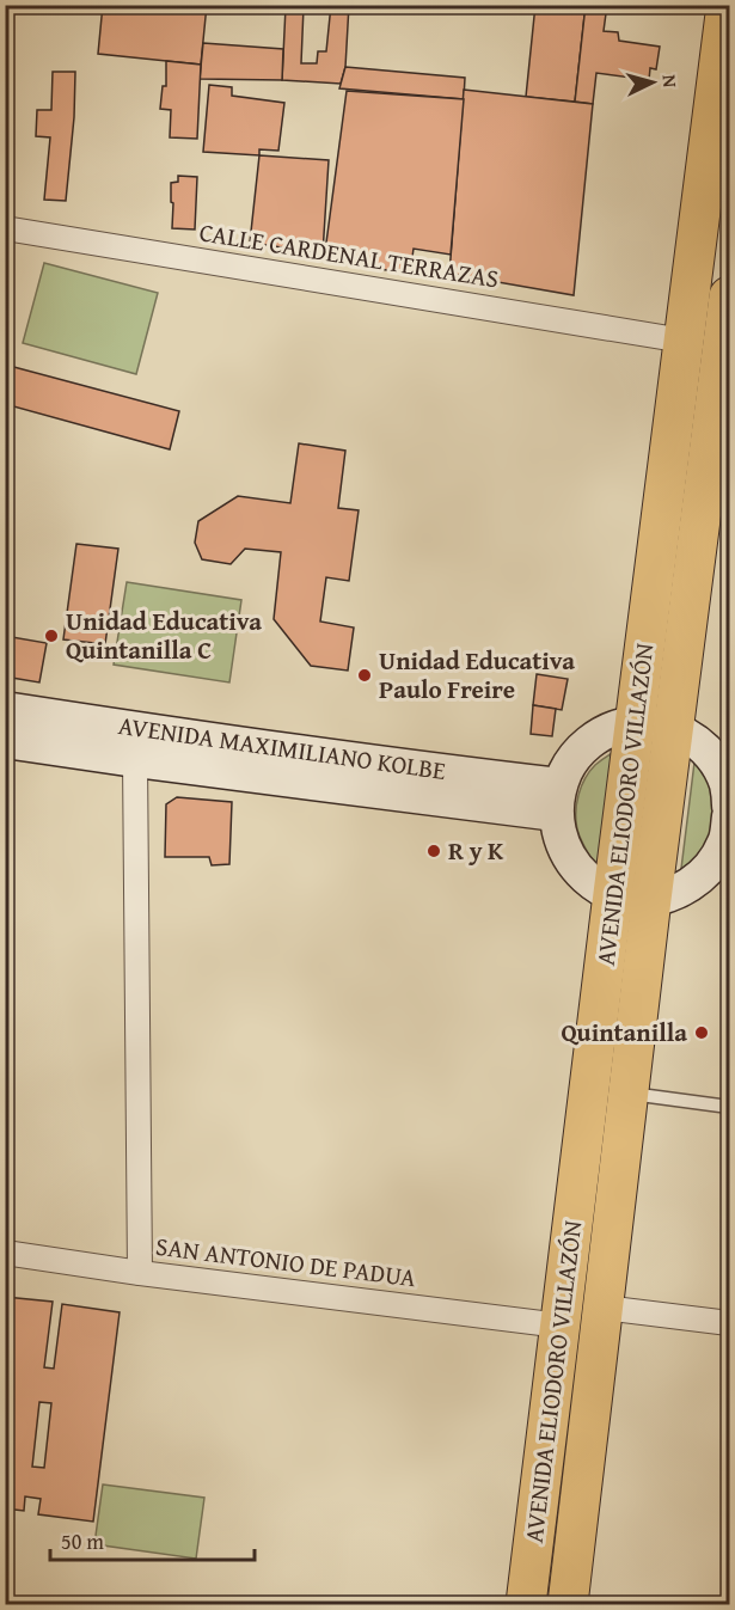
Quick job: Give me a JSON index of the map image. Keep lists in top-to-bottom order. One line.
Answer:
{"streets":{"highway":["AVENIDA ELIODORO VILLAZÓN"],"main road":["AVENIDA MAXIMILIANO KOLBE"],"street":["CALLE CARDENAL TERRAZAS","SAN ANTONIO DE PADUA"]},"crossings":[["CALLE CARDENAL TERRAZAS","AVENIDA ELIODORO VILLAZÓN"],["AVENIDA ELIODORO VILLAZÓN","SAN ANTONIO DE PADUA"]],"places":["Unidad Educativa Quintanilla C","Unidad Educativa Paulo Freire","R y K","Quintanilla"],"scale_bar":"50 m","north":"right"}
